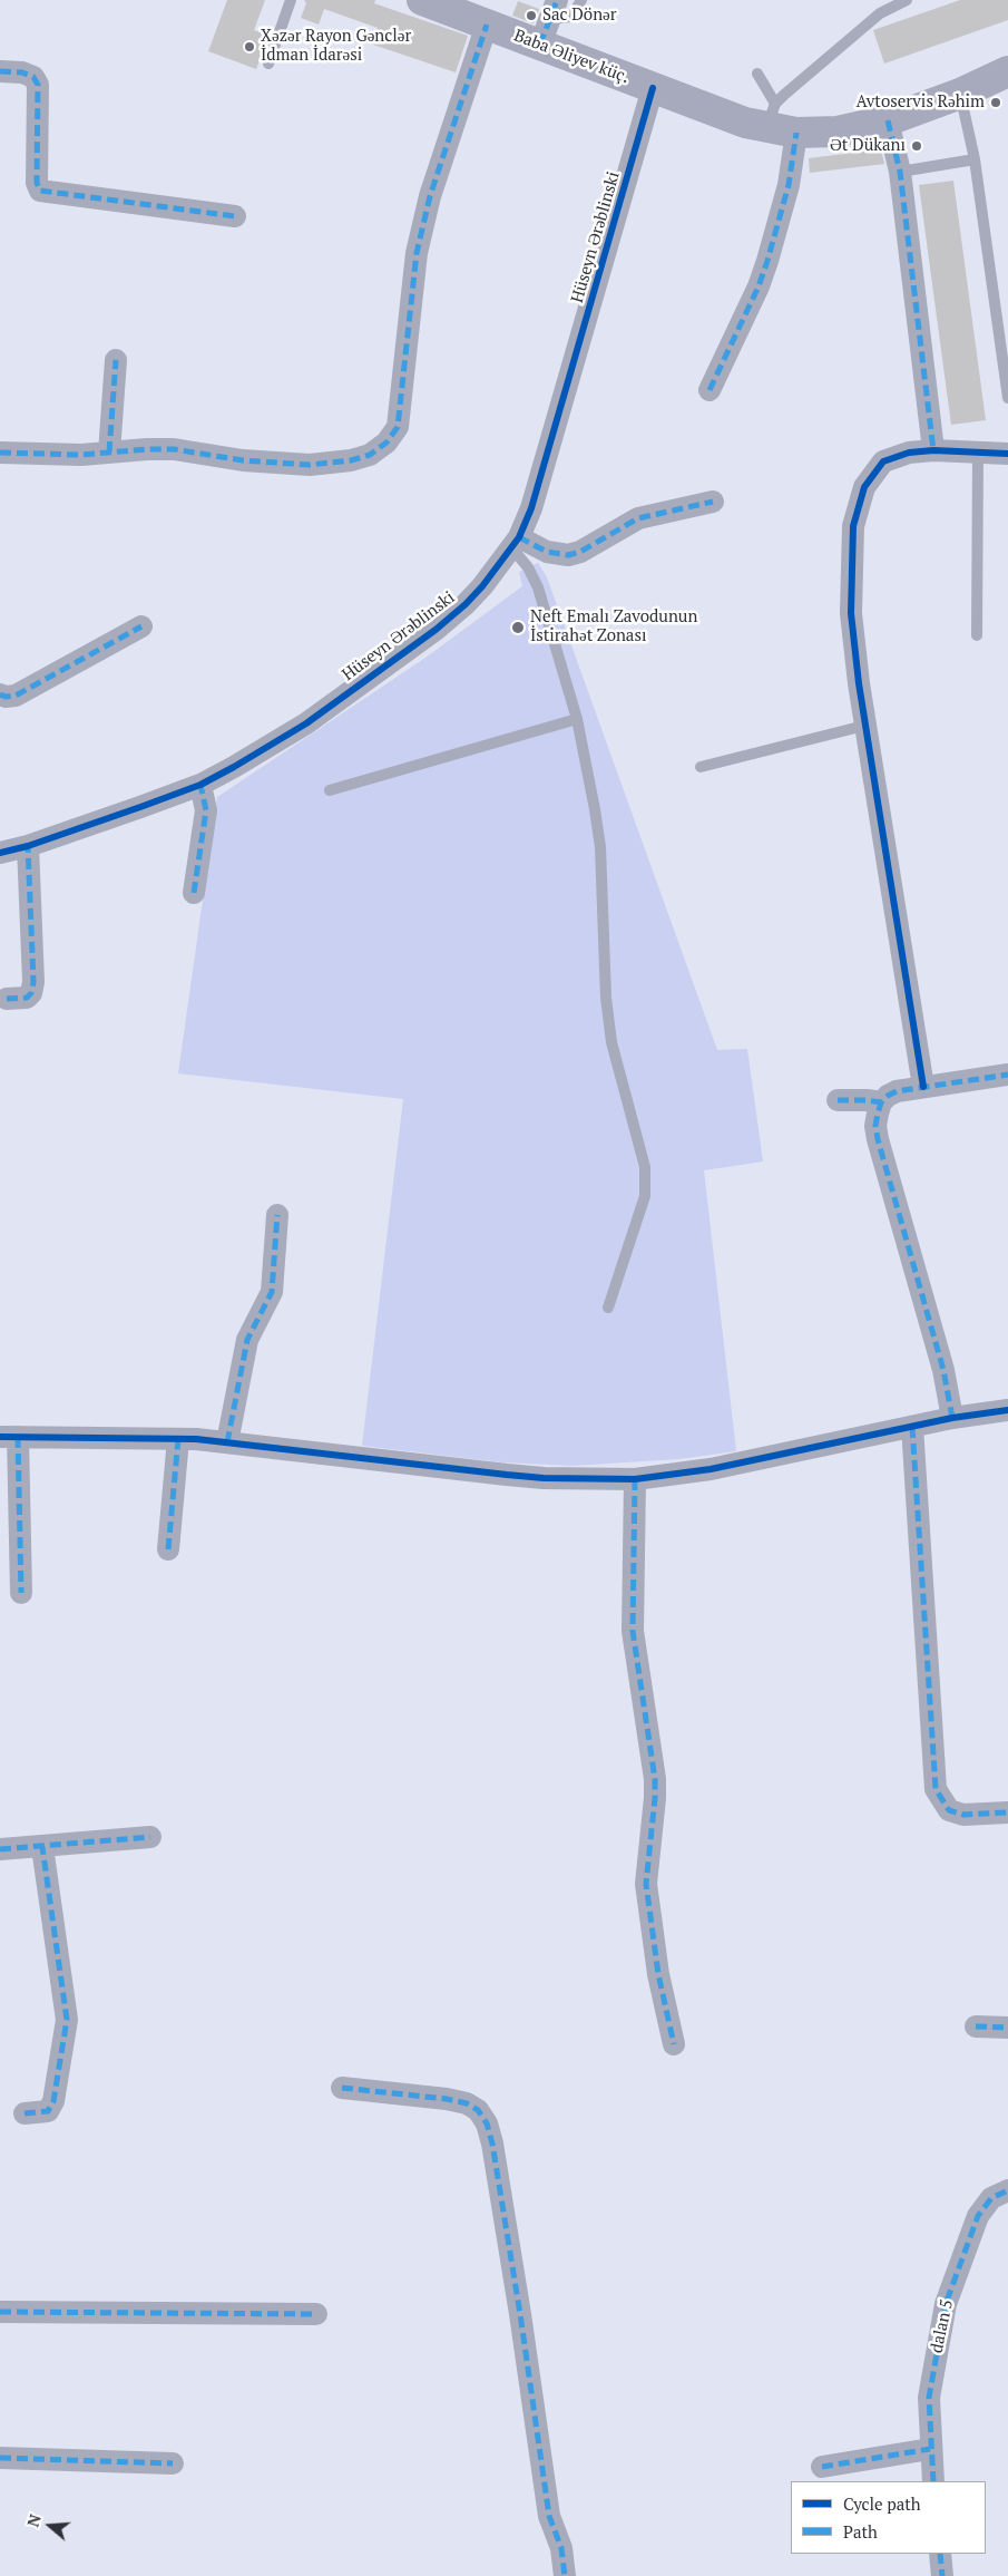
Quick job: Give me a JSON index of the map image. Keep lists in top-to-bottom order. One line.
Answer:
{"streets":{"street":["Baba Əliyev küç.","Hüseyn Ərəblinski","dalan 5"]},"crossings":[["Baba Əliyev küç.","Hüseyn Ərəblinski"]],"places":["Sac Dönər","Xəzər Rayon Gənclər İdman İdarəsi","Avtoservis Rəhim","Ət Dükanı","Neft Emalı Zavodunun İstirahət Zonası"],"legend":["Cycle path","Path"],"north":"left"}
